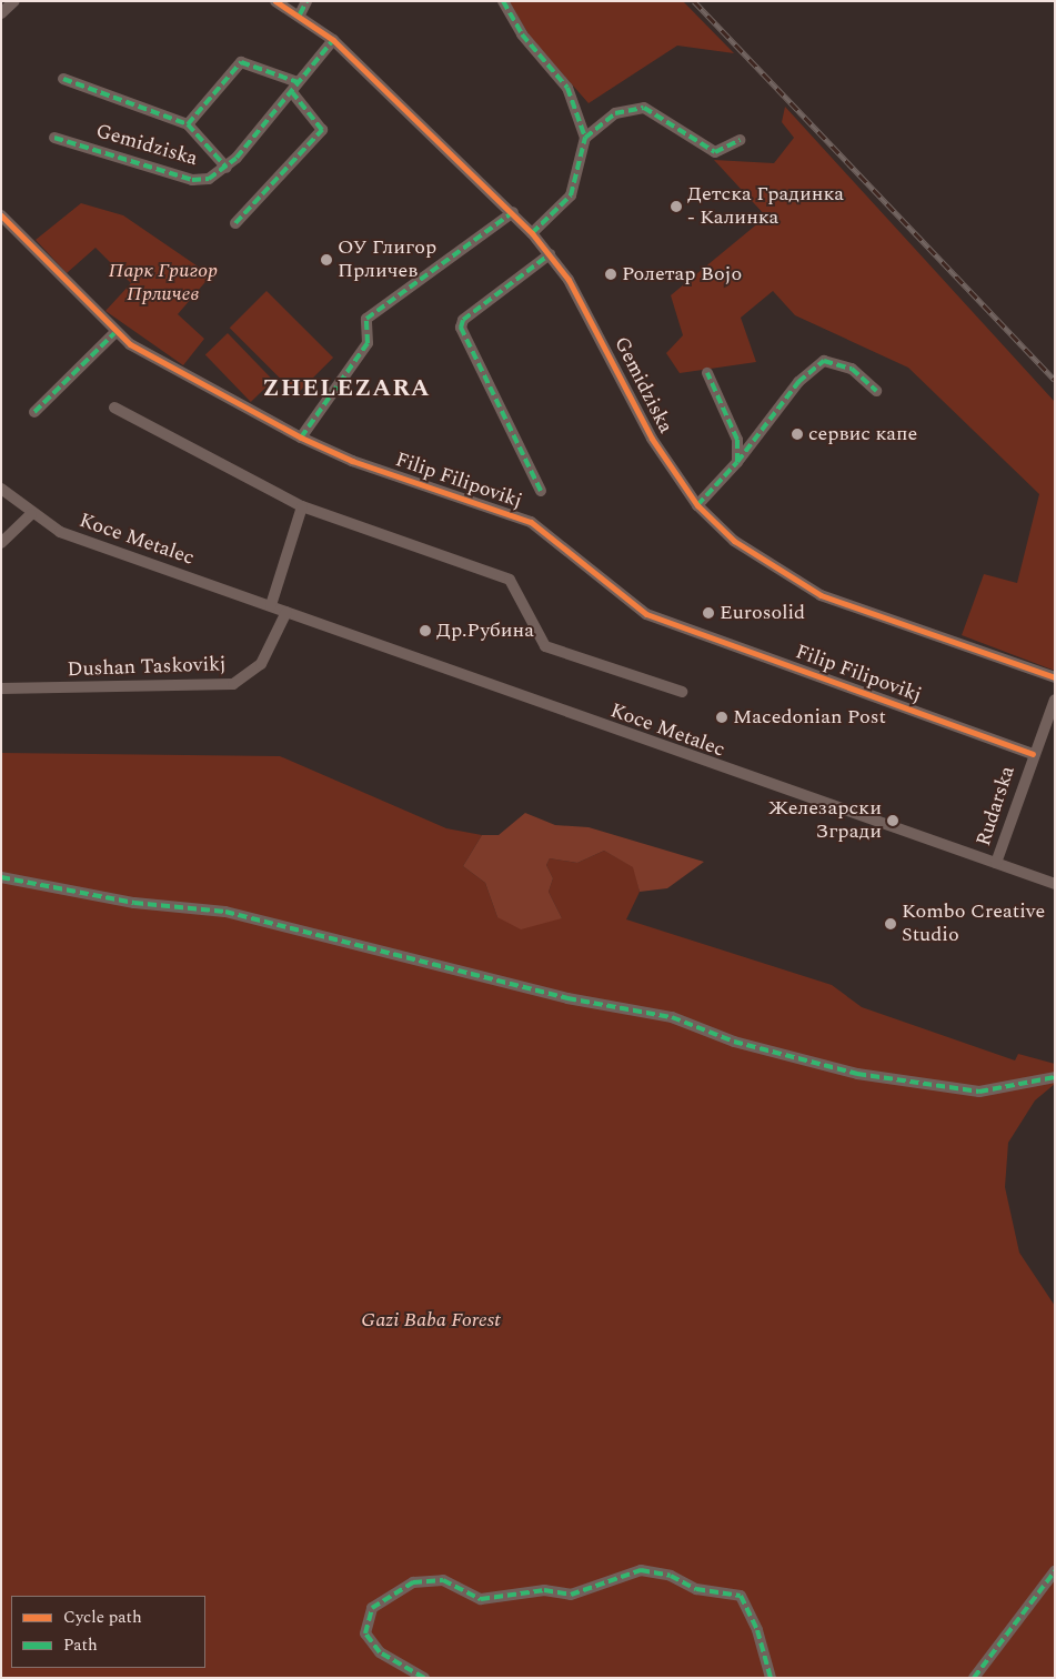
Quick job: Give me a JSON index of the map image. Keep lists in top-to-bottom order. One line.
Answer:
{"streets":{"street":["Gemidziska","Filip Filipovikj","Koce Metalec","Dushan Taskovikj","Rudarska"]},"crossings":[["Filip Filipovikj","Rudarska"],["Koce Metalec","Dushan Taskovikj"],["Koce Metalec","Rudarska"]],"districts":["ZHELEZARA"],"parks":["Парк Григор Прличев","Gazi Baba Forest"],"places":["Детска Градинка - Калинка","ОУ Глигор Прличев","Ролетар Војо","сервис капе","Eurosolid","Др.Рубина","Macedonian Post","Железарски Згради","Kombo Creative Studio"],"legend":["Cycle path","Path"]}
